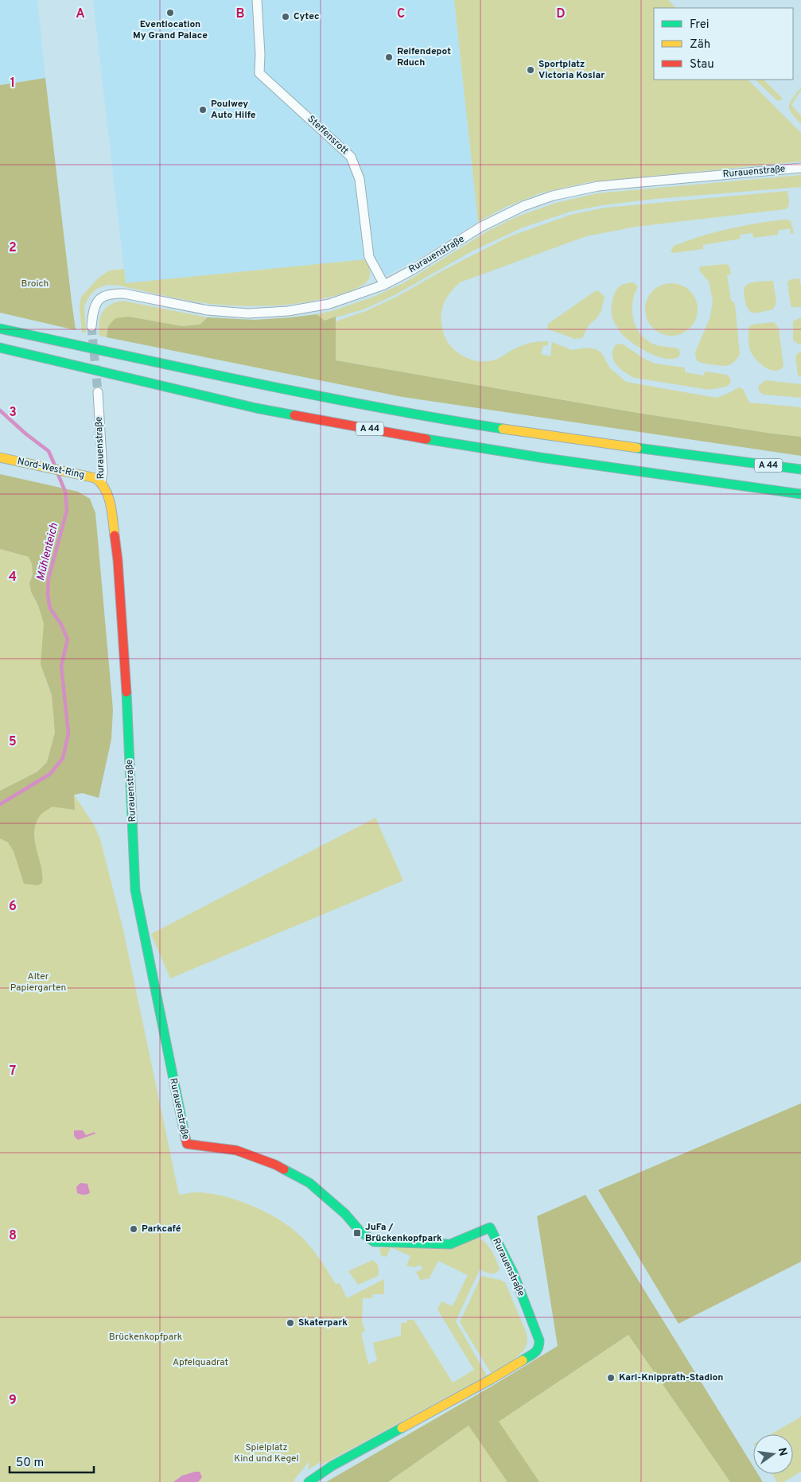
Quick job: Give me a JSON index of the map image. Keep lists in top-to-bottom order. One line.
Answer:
{"streets":{"main road":["Rurauenstraße","A 44","Nord-West-Ring"],"street":["Steffensrott"]},"crossings":[["Steffensrott","Rurauenstraße"],["Rurauenstraße","Nord-West-Ring"]],"water":["Mühlenteich"],"parks":["Broich","Alter Papiergarten","Brückenkopfpark","Apfelquadrat","Spielplatz Kind und Kegel"],"places":{"other":["Eventlocation My Grand Palace","Cytec","Reifendepot Rduch","Sportplatz Victoria Koslar","Poulwey Auto Hilfe","Parkcafé","Skaterpark","Karl-Knipprath-Stadion"],"transit":["JuFa / Brückenkopfpark"]},"legend":["Frei","Zäh","Stau"],"scale_bar":"50 m","north":"right","grid":{"columns":["A","B","C","D"],"rows":["1","2","3","4","5","6","7","8","9"]}}
